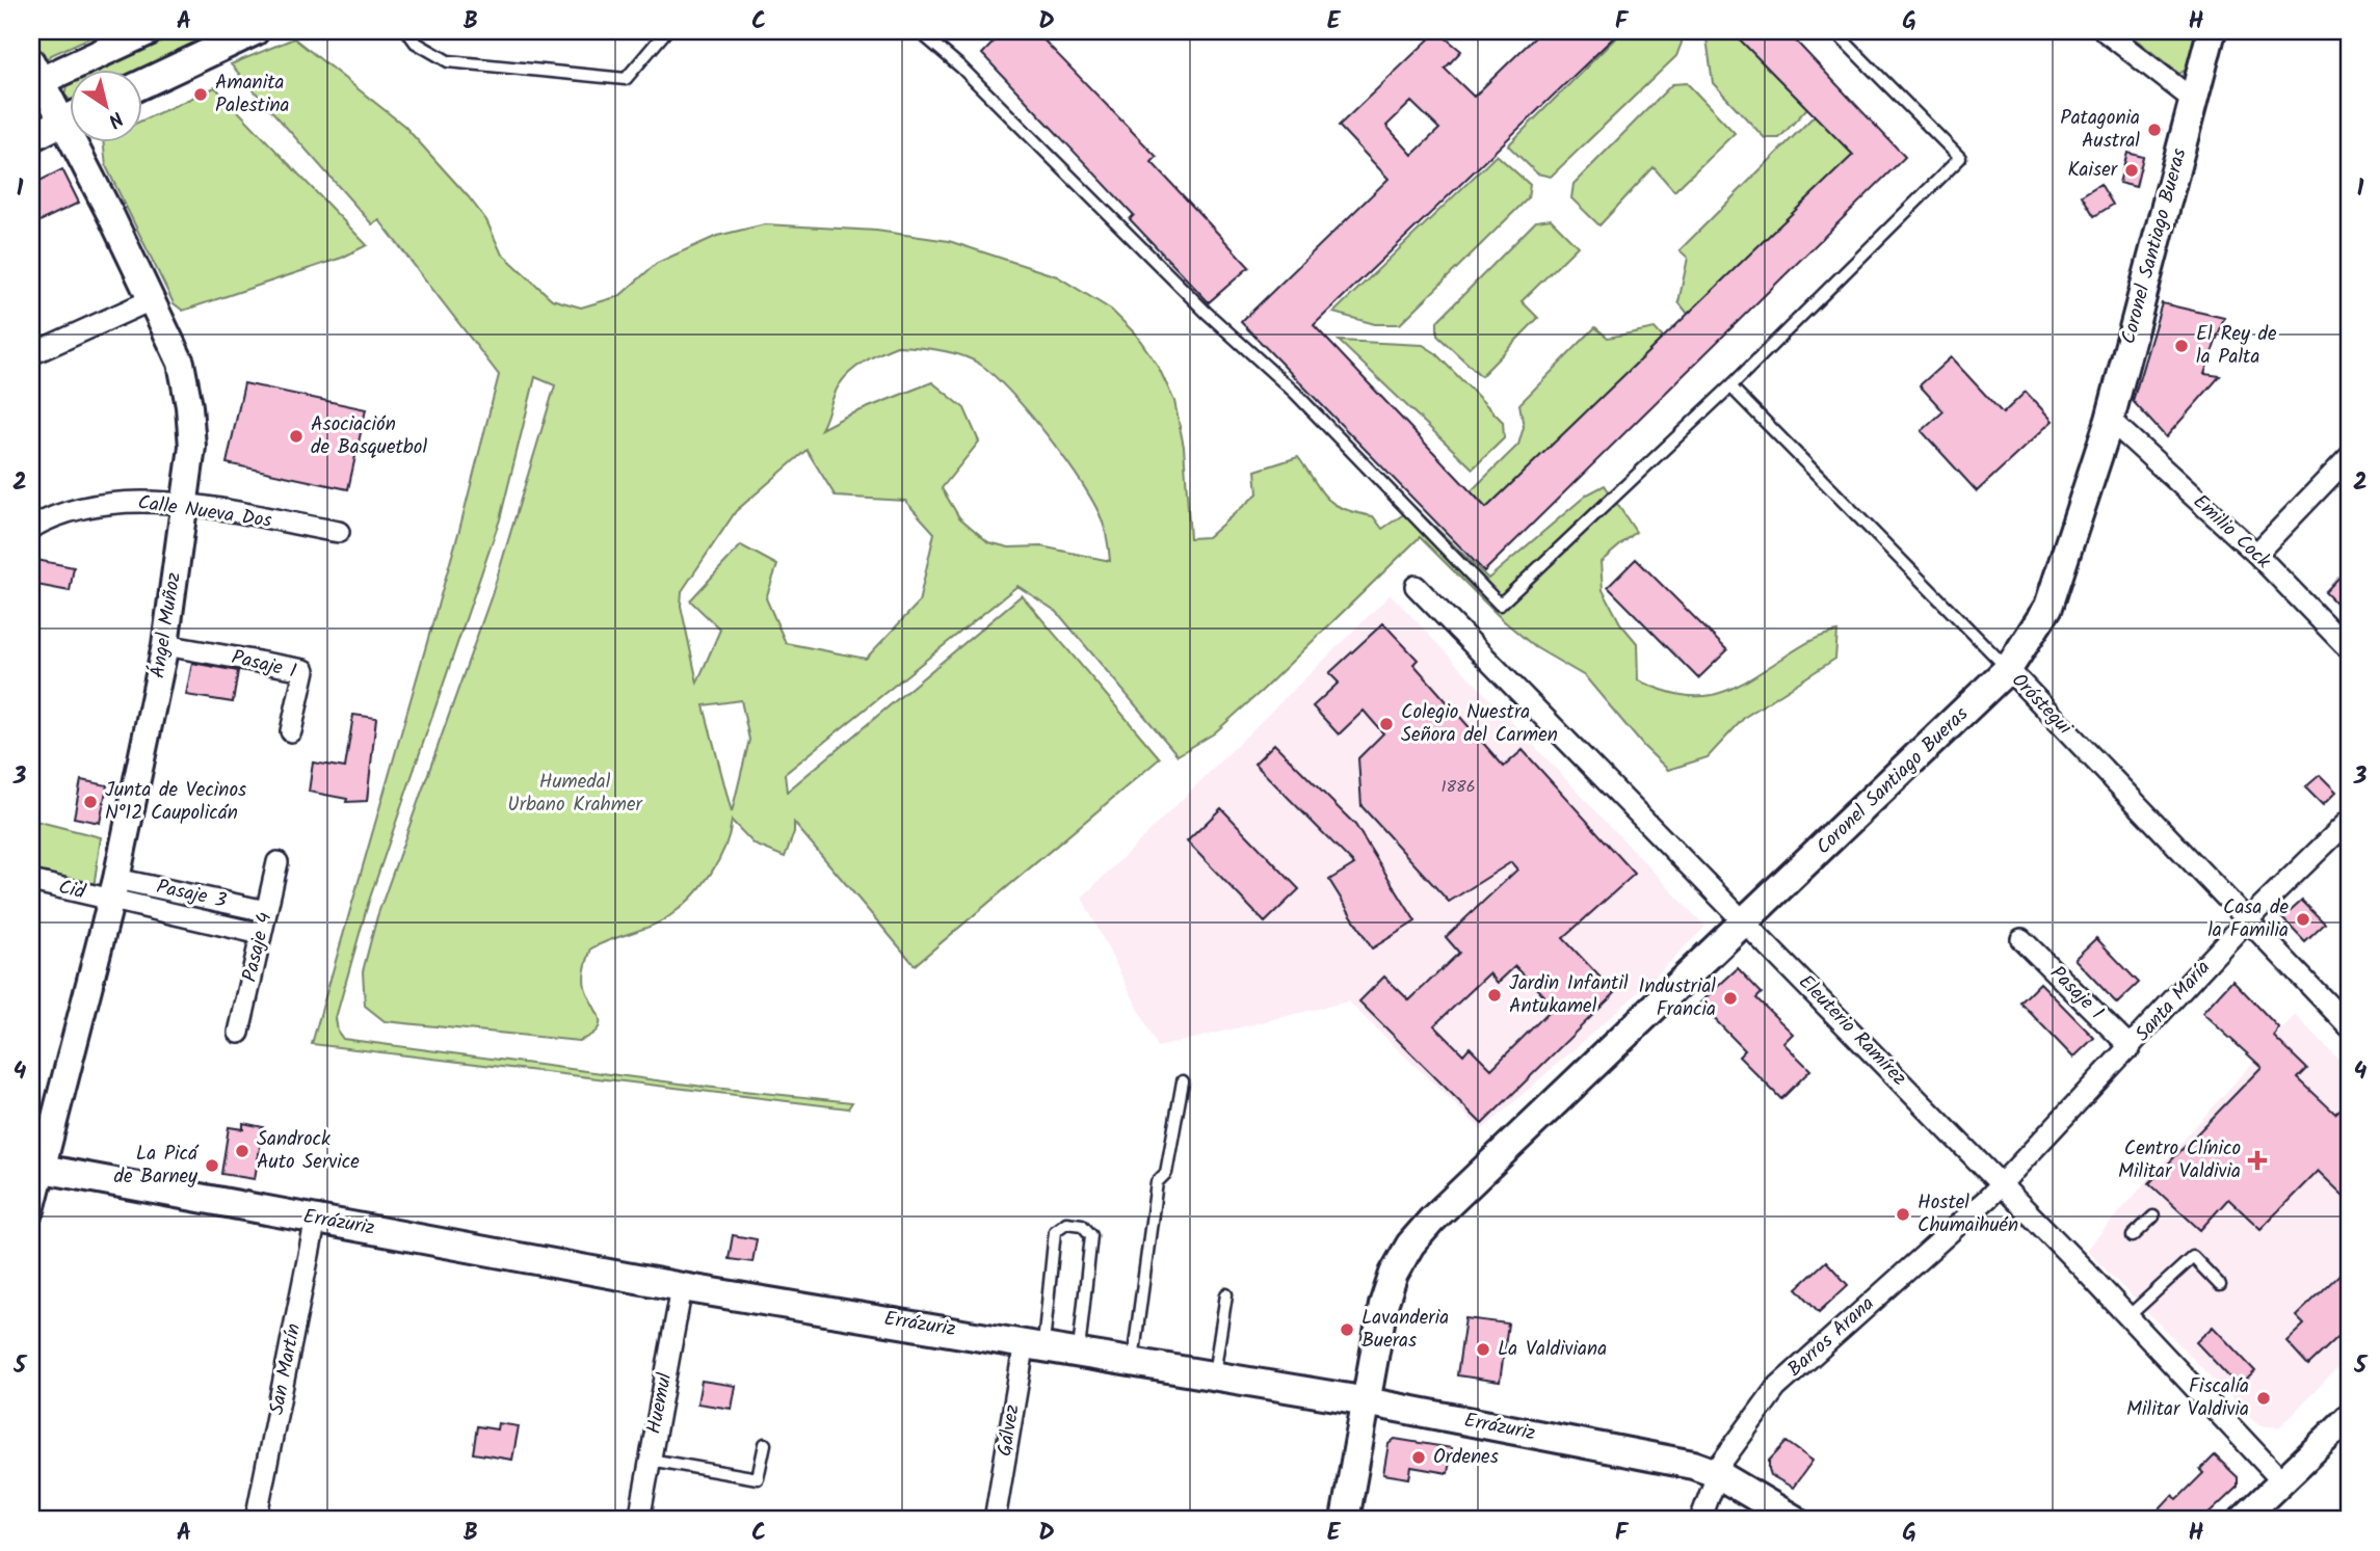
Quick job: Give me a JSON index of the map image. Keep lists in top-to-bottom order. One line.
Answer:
{"streets":{"main road":["Coronel Santiago Bueras","Errázuriz"],"street":["Calle Nueva Dos","Emilio Cock","Ángel Muñoz","Pasaje 1","Oróstegui","Cid","Pasaje 3","Pasaje 4","Santa María","Eleuterio Ramírez","Barros Arana","San Martín","Huemul","Gálvez"]},"crossings":[["Coronel Santiago Bueras","Emilio Cock"],["Coronel Santiago Bueras","Oróstegui"],["Coronel Santiago Bueras","Eleuterio Ramírez"],["Coronel Santiago Bueras","Errázuriz"],["Calle Nueva Dos","Ángel Muñoz"],["Ángel Muñoz","Pasaje 1"],["Ángel Muñoz","Cid"],["Ángel Muñoz","Pasaje 3"],["Ángel Muñoz","Errázuriz"],["Pasaje 1","Santa María"],["Oróstegui","Santa María"],["Cid","Pasaje 3"],["Pasaje 3","Pasaje 4"],["Santa María","Eleuterio Ramírez"],["Santa María","Barros Arana"],["Eleuterio Ramírez","Barros Arana"],["Errázuriz","Barros Arana"],["Errázuriz","San Martín"],["Errázuriz","Huemul"],["Errázuriz","Gálvez"]],"parks":["Humedal Urbano Krahmer"],"places":{"other":["Amanita Palestina","Patagonia Austral","Kaiser","El Rey de la Palta","Asociación de Basquetbol","Colegio Nuestra Señora del Carmen","Junta de Vecinos N°12 Caupolicán","Casa de la Familia","Jardin Infantil Antukamel","Industrial Francia","Sandrock Auto Service","La Picá de Barney","Hostel Chumaihuén","Lavanderia Bueras","La Valdiviana","Fiscalía Militar Valdivia","Ordenes"],"health":["Centro Clínico Militar Valdivia"]},"house_numbers":["1886"],"north":"bottom right","grid":{"columns":["A","B","C","D","E","F","G","H"],"rows":["1","2","3","4","5"]}}
